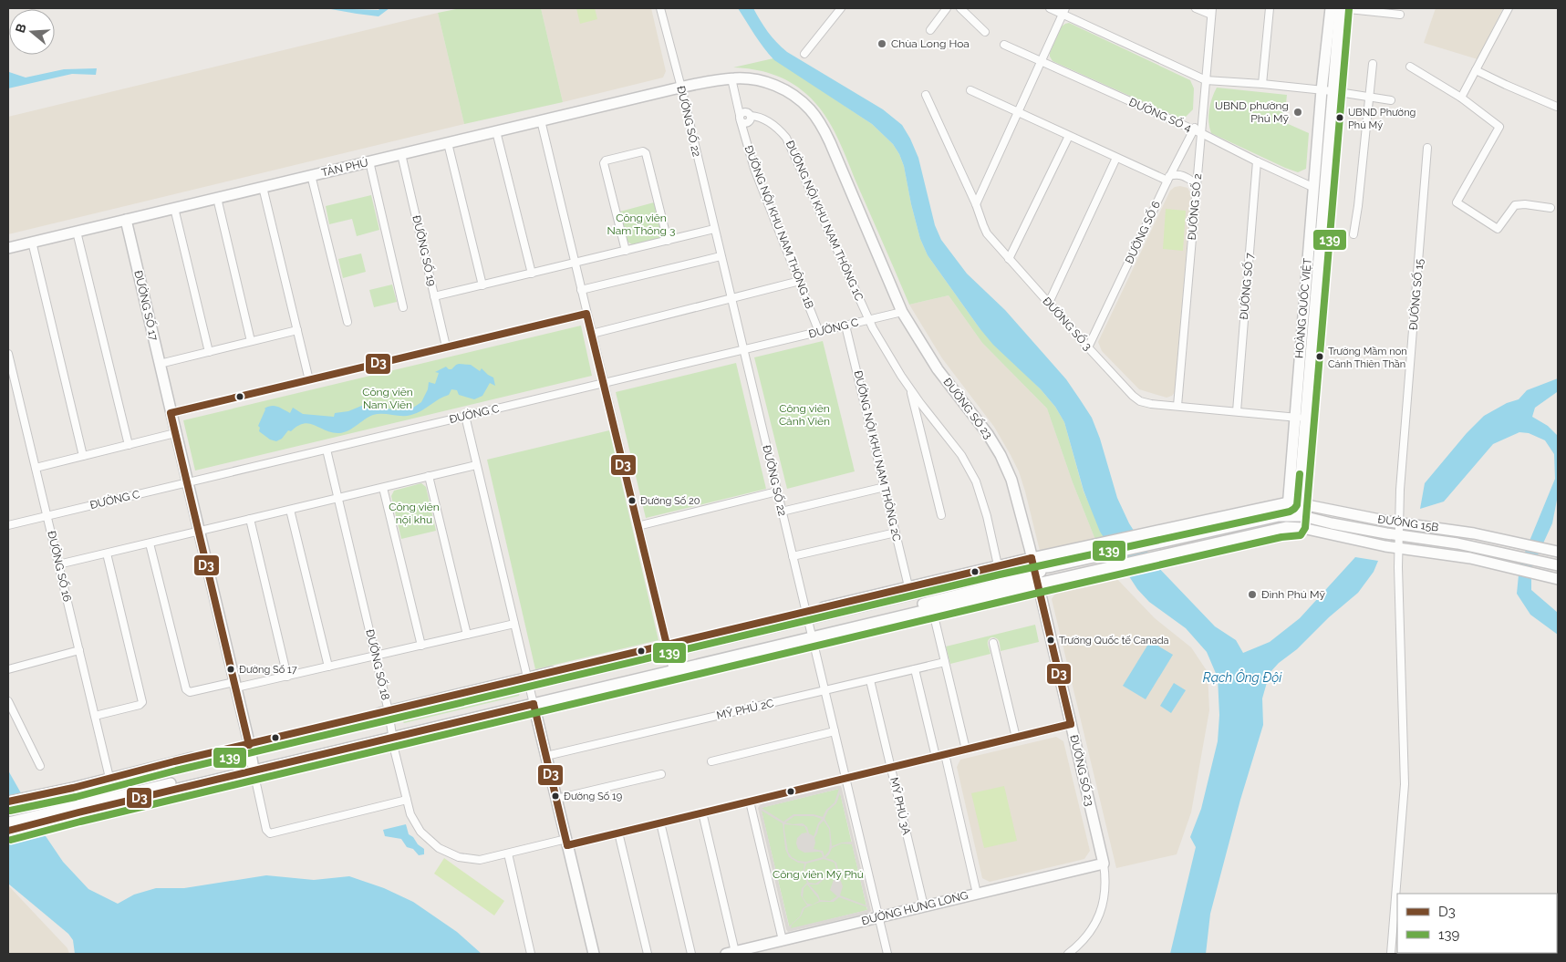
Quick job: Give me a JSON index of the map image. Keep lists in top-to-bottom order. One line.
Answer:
{"streets":{"main road":["TÂN PHÚ","ĐƯỜNG SỐ 17","HOÀNG QUỐC VIỆT","ĐƯỜNG SỐ 23","ĐƯỜNG 15B","ĐƯỜNG HƯNG LONG"],"street":["ĐƯỜNG SỐ 4","ĐƯỜNG SỐ 22","ĐƯỜNG SỐ 2","ĐƯỜNG NỘI KHU NAM THÔNG 1C","ĐƯỜNG NỘI KHU NAM THÔNG 1B","ĐƯỜNG SỐ 6","ĐƯỜNG SỐ 19","ĐƯỜNG SỐ 7","ĐƯỜNG SỐ 15","ĐƯỜNG SỐ 3","ĐƯỜNG C","ĐƯỜNG NỘI KHU NAM THÔNG 2C","ĐƯỜNG SỐ 16","ĐƯỜNG SỐ 18","MỸ PHÚ 2C","MỸ PHÚ 3A"]},"crossings":[["ĐƯỜNG SỐ 4","ĐƯỜNG SỐ 2"],["ĐƯỜNG SỐ 4","ĐƯỜNG SỐ 6"],["ĐƯỜNG SỐ 4","ĐƯỜNG SỐ 7"],["ĐƯỜNG SỐ 4","HOÀNG QUỐC VIỆT"],["ĐƯỜNG SỐ 22","TÂN PHÚ"],["ĐƯỜNG SỐ 22","ĐƯỜNG C"],["ĐƯỜNG SỐ 22","ĐƯỜNG SỐ 23"],["ĐƯỜNG SỐ 22","ĐƯỜNG SỐ 18"],["ĐƯỜNG SỐ 22","MỸ PHÚ 2C"],["ĐƯỜNG SỐ 22","ĐƯỜNG HƯNG LONG"],["TÂN PHÚ","ĐƯỜNG SỐ 19"],["TÂN PHÚ","ĐƯỜNG SỐ 17"],["TÂN PHÚ","ĐƯỜNG SỐ 23"],["ĐƯỜNG SỐ 2","ĐƯỜNG SỐ 6"],["ĐƯỜNG SỐ 2","ĐƯỜNG SỐ 3"],["ĐƯỜNG NỘI KHU NAM THÔNG 1C","ĐƯỜNG NỘI KHU NAM THÔNG 1B"],["ĐƯỜNG NỘI KHU NAM THÔNG 1C","ĐƯỜNG C"],["ĐƯỜNG NỘI KHU NAM THÔNG 1B","ĐƯỜNG C"],["ĐƯỜNG NỘI KHU NAM THÔNG 1B","ĐƯỜNG SỐ 23"],["ĐƯỜNG SỐ 6","ĐƯỜNG SỐ 3"],["ĐƯỜNG SỐ 7","ĐƯỜNG SỐ 3"],["ĐƯỜNG SỐ 15","ĐƯỜNG 15B"],["ĐƯỜNG SỐ 17","ĐƯỜNG C"],["HOÀNG QUỐC VIỆT","ĐƯỜNG SỐ 3"],["HOÀNG QUỐC VIỆT","ĐƯỜNG 15B"],["ĐƯỜNG C","ĐƯỜNG SỐ 23"],["ĐƯỜNG C","ĐƯỜNG NỘI KHU NAM THÔNG 2C"],["ĐƯỜNG C","ĐƯỜNG SỐ 16"],["ĐƯỜNG C","ĐƯỜNG SỐ 18"],["ĐƯỜNG SỐ 23","ĐƯỜNG SỐ 18"],["ĐƯỜNG SỐ 23","ĐƯỜNG HƯNG LONG"],["ĐƯỜNG SỐ 18","MỸ PHÚ 3A"],["MỸ PHÚ 2C","MỸ PHÚ 3A"],["MỸ PHÚ 3A","ĐƯỜNG HƯNG LONG"]],"water":["Rạch Ông Đội"],"parks":["Công viên Nam Thông 3","Công viên Nam Viên","Công viên Cảnh Viên","Công viên nội khu","Công viên Mỹ Phú"],"places":["Chùa Long Hoa","UBND phường Phú Mỹ","UBND Phường Phú Mỹ","Trường Mầm non Cánh Thiên Thần","Đường Số 20","Đình Phú Mỹ","Trường Quốc tế Canada","Đường Số 17","Đường Số 19"],"lines":["transit line 139","transit line D3"],"legend":["D3","139"],"north":"left"}
